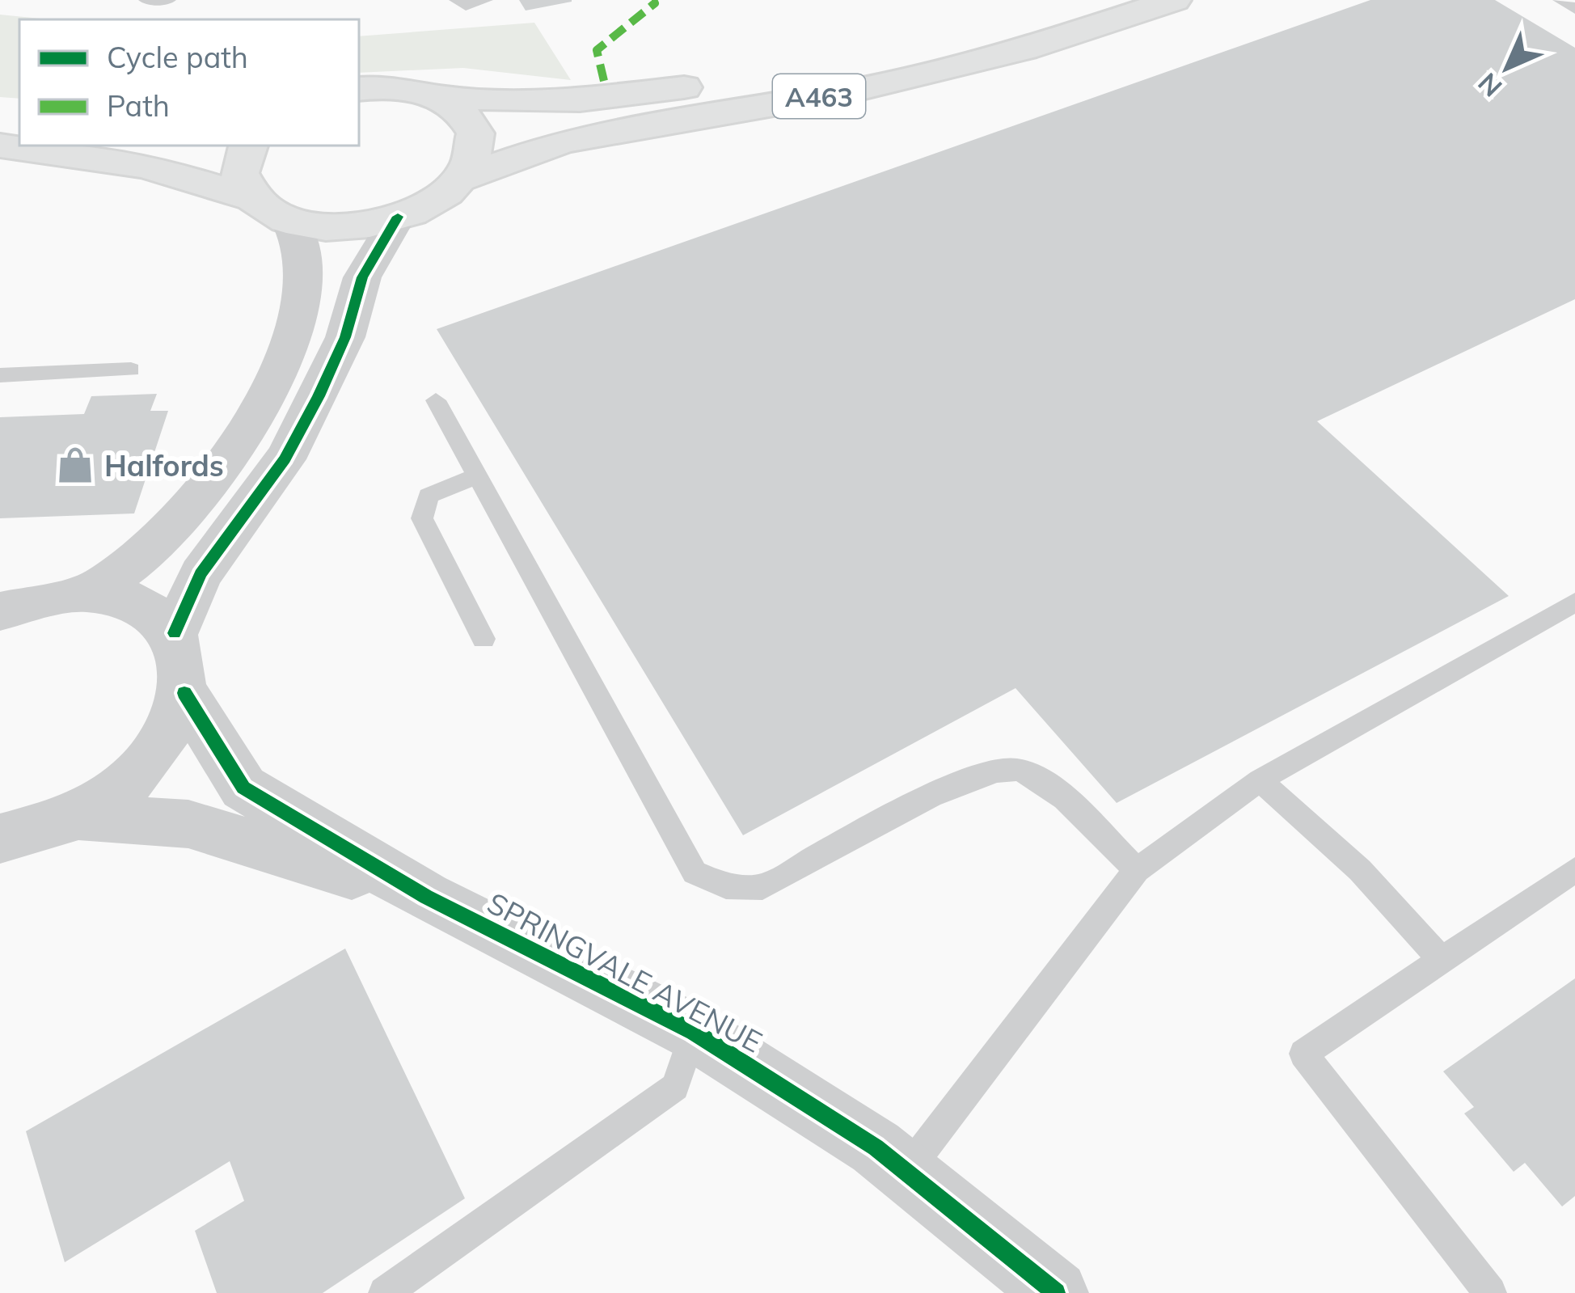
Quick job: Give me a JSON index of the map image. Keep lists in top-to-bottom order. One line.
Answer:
{"streets":{"highway":["A463"],"street":["SPRINGVALE AVENUE"]},"places":{"shop":["Halfords"]},"legend":["Cycle path","Path"],"north":"bottom left"}
